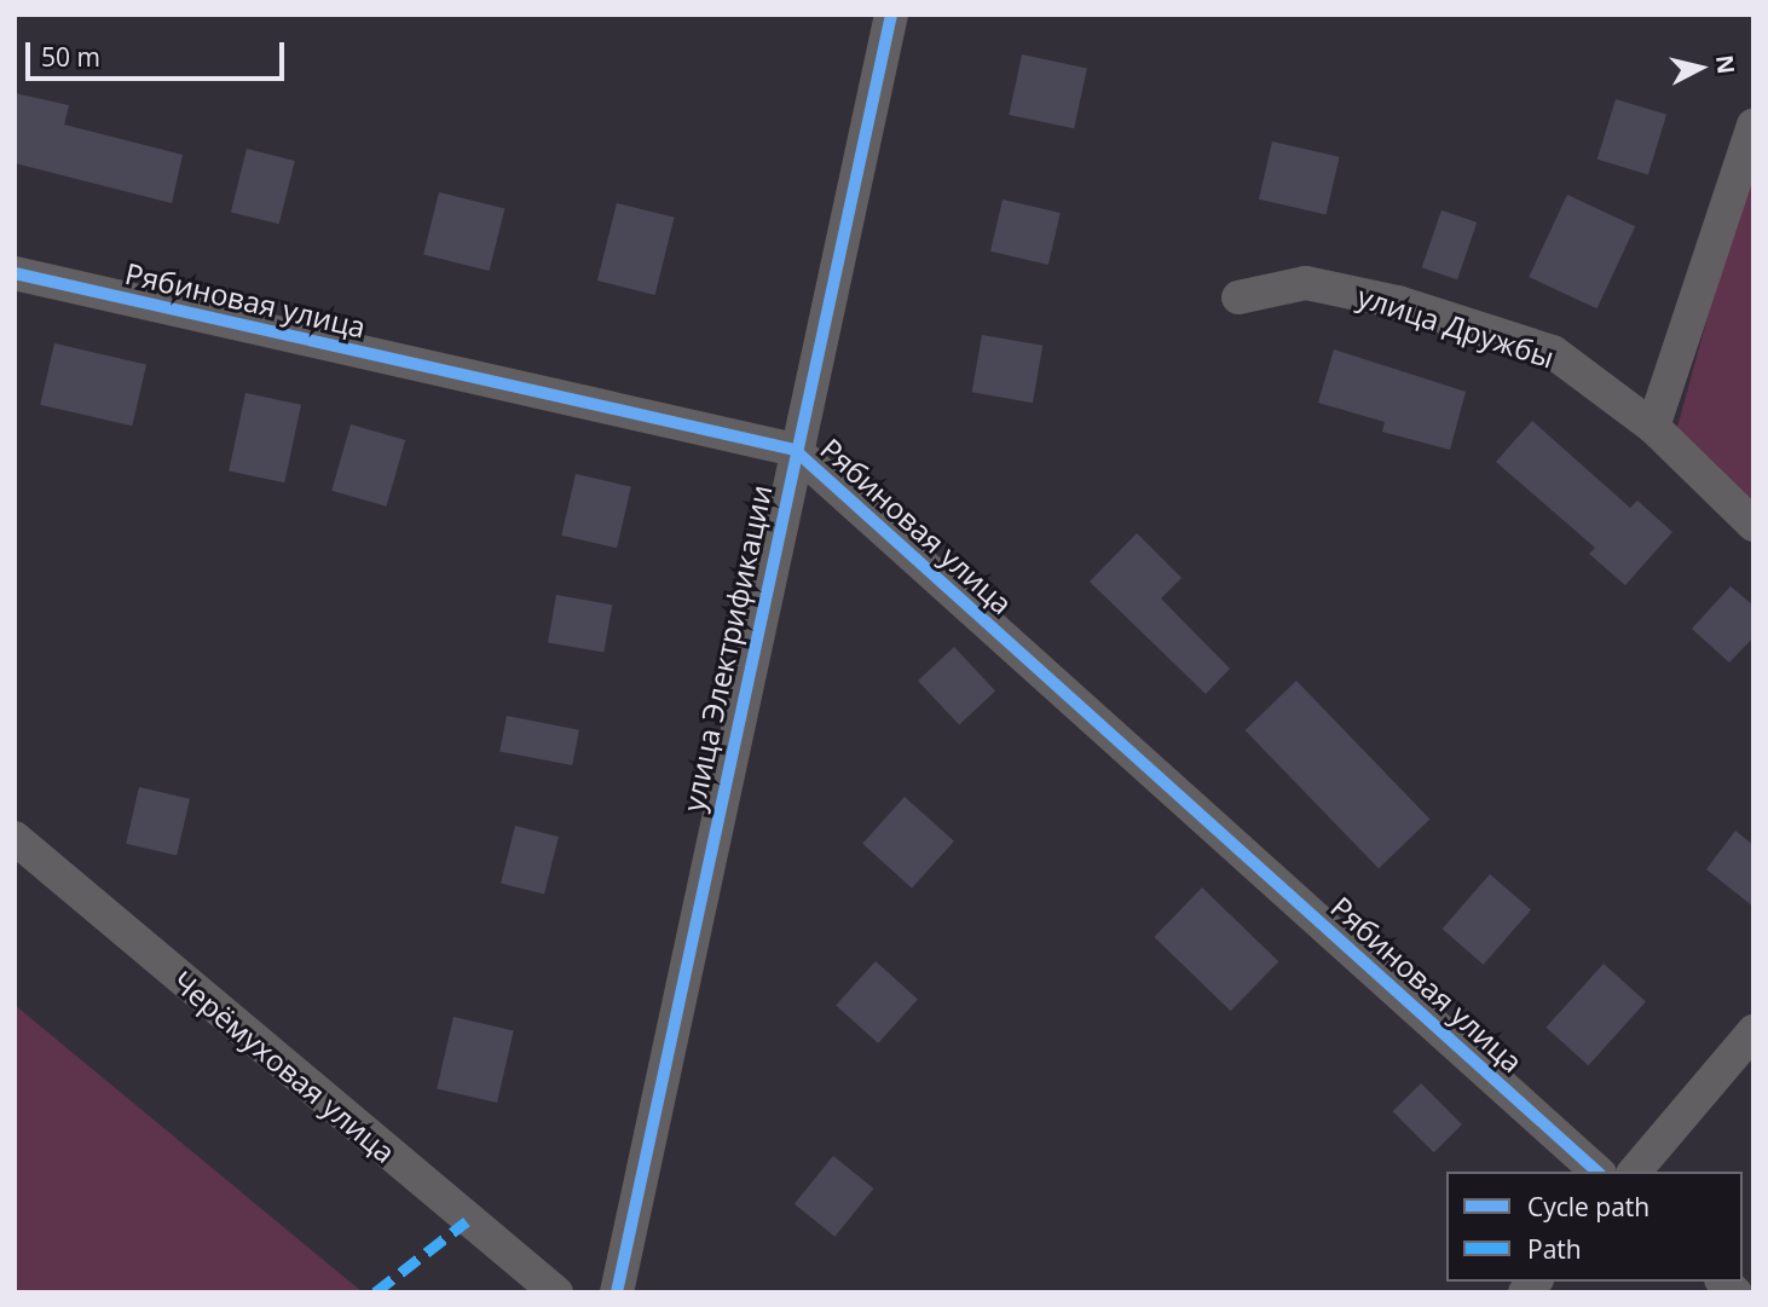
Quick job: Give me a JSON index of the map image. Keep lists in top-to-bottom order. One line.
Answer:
{"streets":{"street":["Рябиновая улица","улица Дружбы","улица Электрификации","Черёмуховая улица"]},"crossings":[["Рябиновая улица","улица Электрификации"]],"legend":["Cycle path","Path"],"scale_bar":"50 m","north":"right"}
